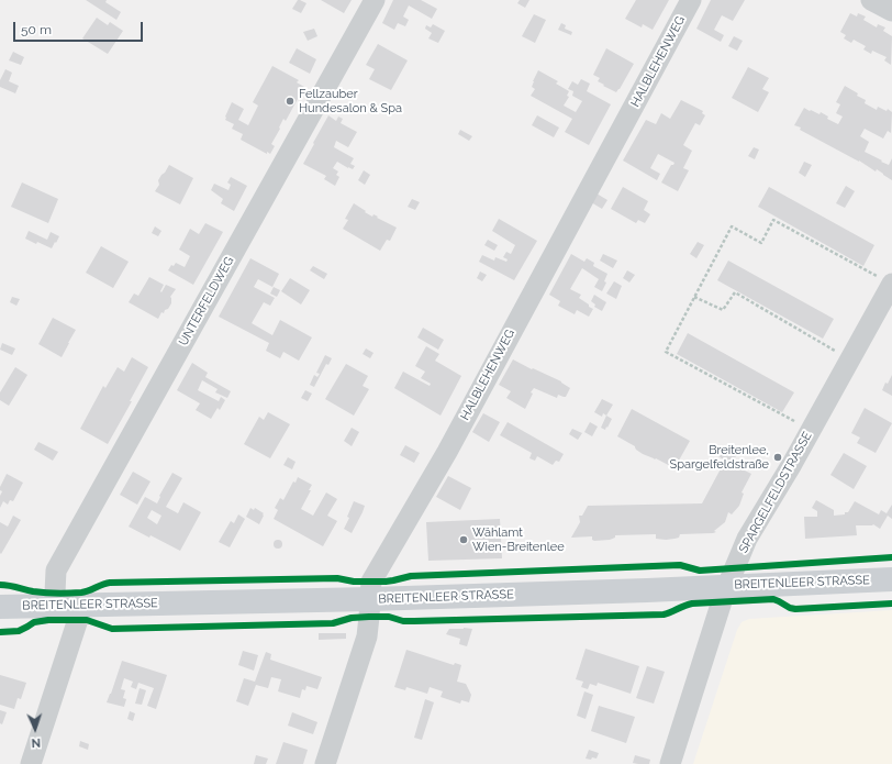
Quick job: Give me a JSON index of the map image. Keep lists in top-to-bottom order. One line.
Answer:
{"streets":{"main road":["BREITENLEER STRASSE"],"street":["HALBLEHENWEG","UNTERFELDWEG","SPARGELFELDSTRASSE"]},"crossings":[["HALBLEHENWEG","BREITENLEER STRASSE"],["UNTERFELDWEG","BREITENLEER STRASSE"],["SPARGELFELDSTRASSE","BREITENLEER STRASSE"]],"places":["Fellzauber Hundesalon & Spa","Breitenlee, Spargelfeldstraße","Wählamt Wien-Breitenlee"],"scale_bar":"50 m","north":"bottom"}
